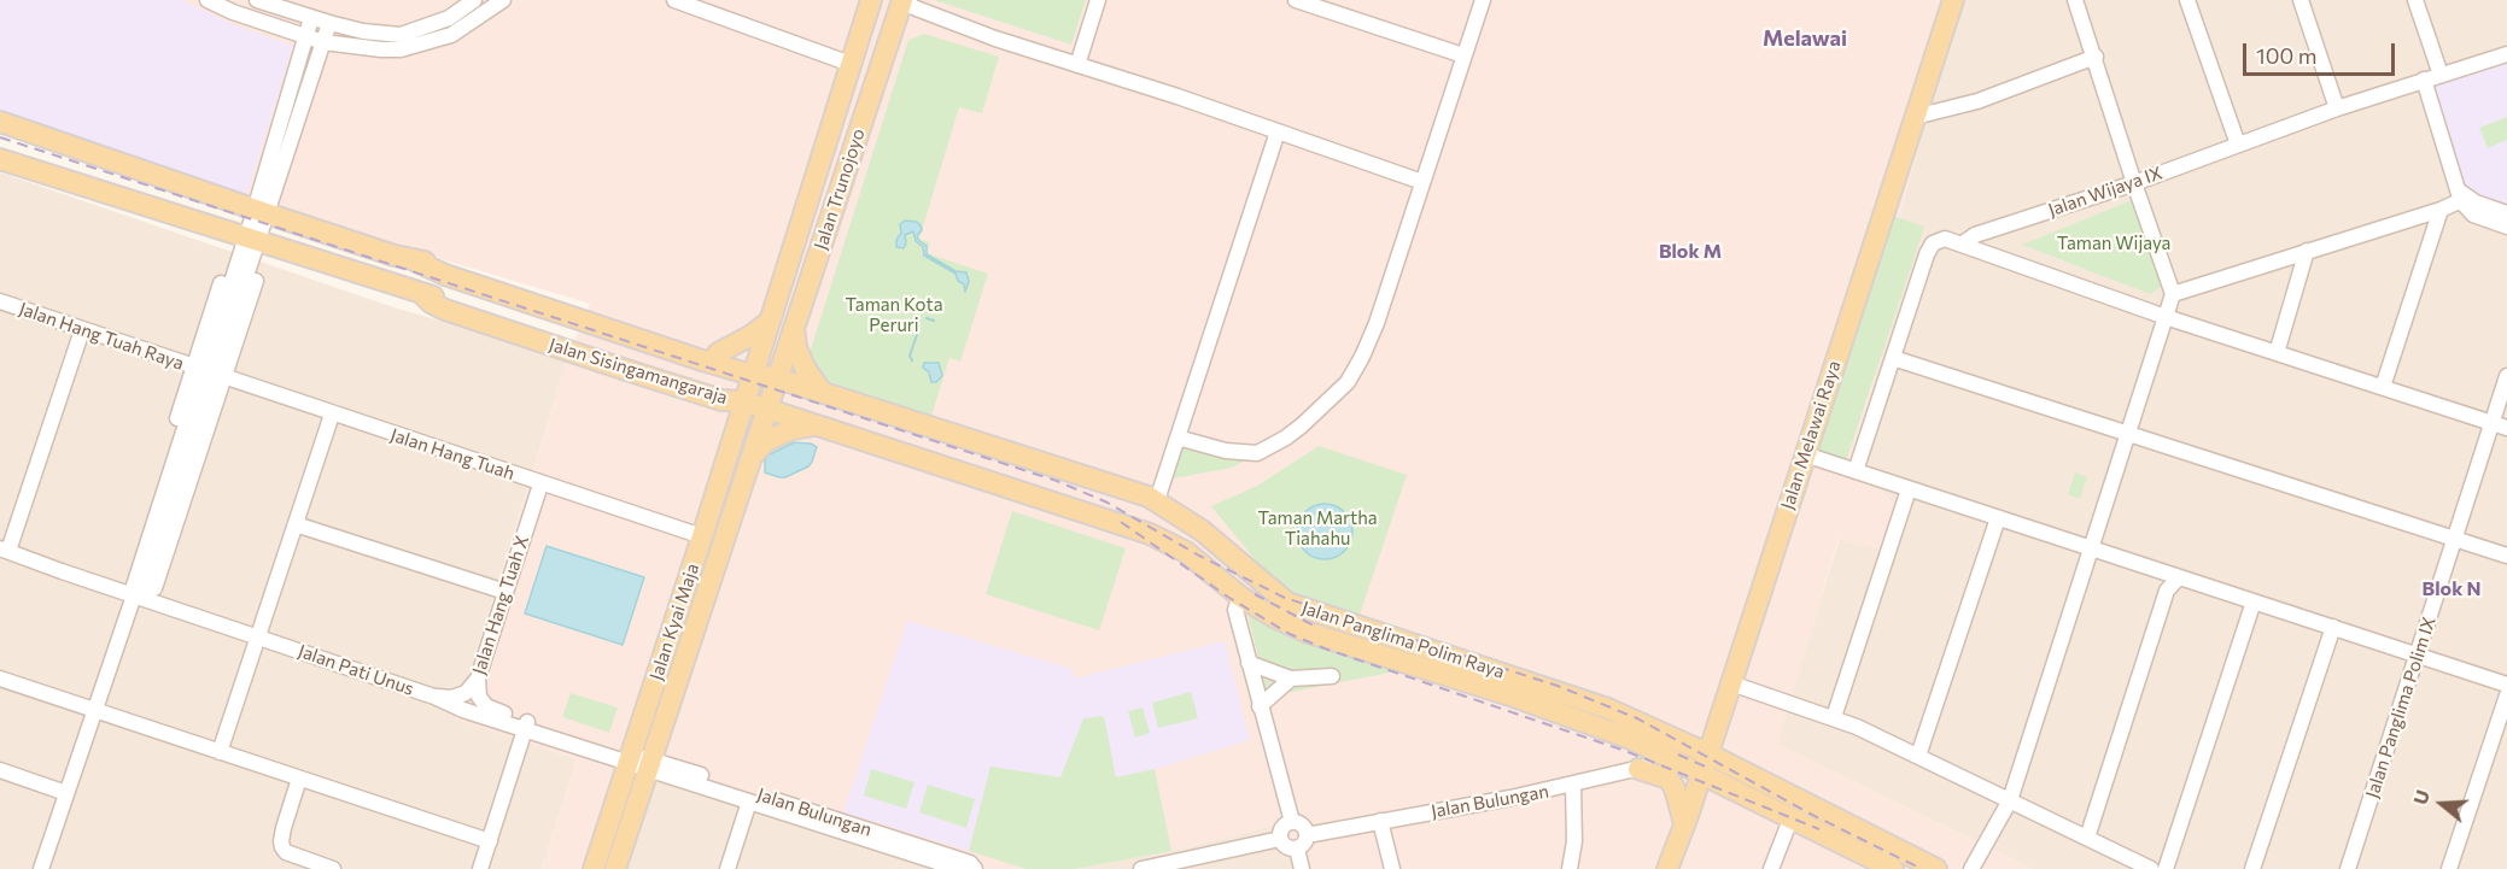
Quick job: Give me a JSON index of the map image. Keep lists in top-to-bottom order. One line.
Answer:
{"streets":{"main road":["Jalan Trunojoyo","Jalan Sisingamangaraja","Jalan Melawai Raya","Jalan Kyai Maja","Jalan Panglima Polim Raya"],"street":["Jalan Wijaya IX","Jalan Hang Tuah Raya","Jalan Hang Tuah","Jalan Hang Tuah X","Jalan Pati Unus","Jalan Panglima Polim IX","Jalan Bulungan"]},"crossings":[["Jalan Trunojoyo","Jalan Sisingamangaraja"],["Jalan Trunojoyo","Jalan Kyai Maja"],["Jalan Trunojoyo","Jalan Panglima Polim Raya"],["Jalan Hang Tuah Raya","Jalan Hang Tuah"],["Jalan Sisingamangaraja","Jalan Kyai Maja"],["Jalan Sisingamangaraja","Jalan Panglima Polim Raya"],["Jalan Melawai Raya","Jalan Panglima Polim Raya"],["Jalan Hang Tuah","Jalan Hang Tuah X"],["Jalan Hang Tuah","Jalan Kyai Maja"],["Jalan Hang Tuah X","Jalan Pati Unus"],["Jalan Kyai Maja","Jalan Panglima Polim Raya"],["Jalan Kyai Maja","Jalan Pati Unus"],["Jalan Kyai Maja","Jalan Bulungan"],["Jalan Panglima Polim Raya","Jalan Bulungan"],["Jalan Pati Unus","Jalan Bulungan"]],"districts":["Melawai","Blok M","Blok N"],"parks":["Taman Wijaya","Taman Kota Peruri","Taman Martha Tiahahu"],"scale_bar":"100 m","north":"left"}
